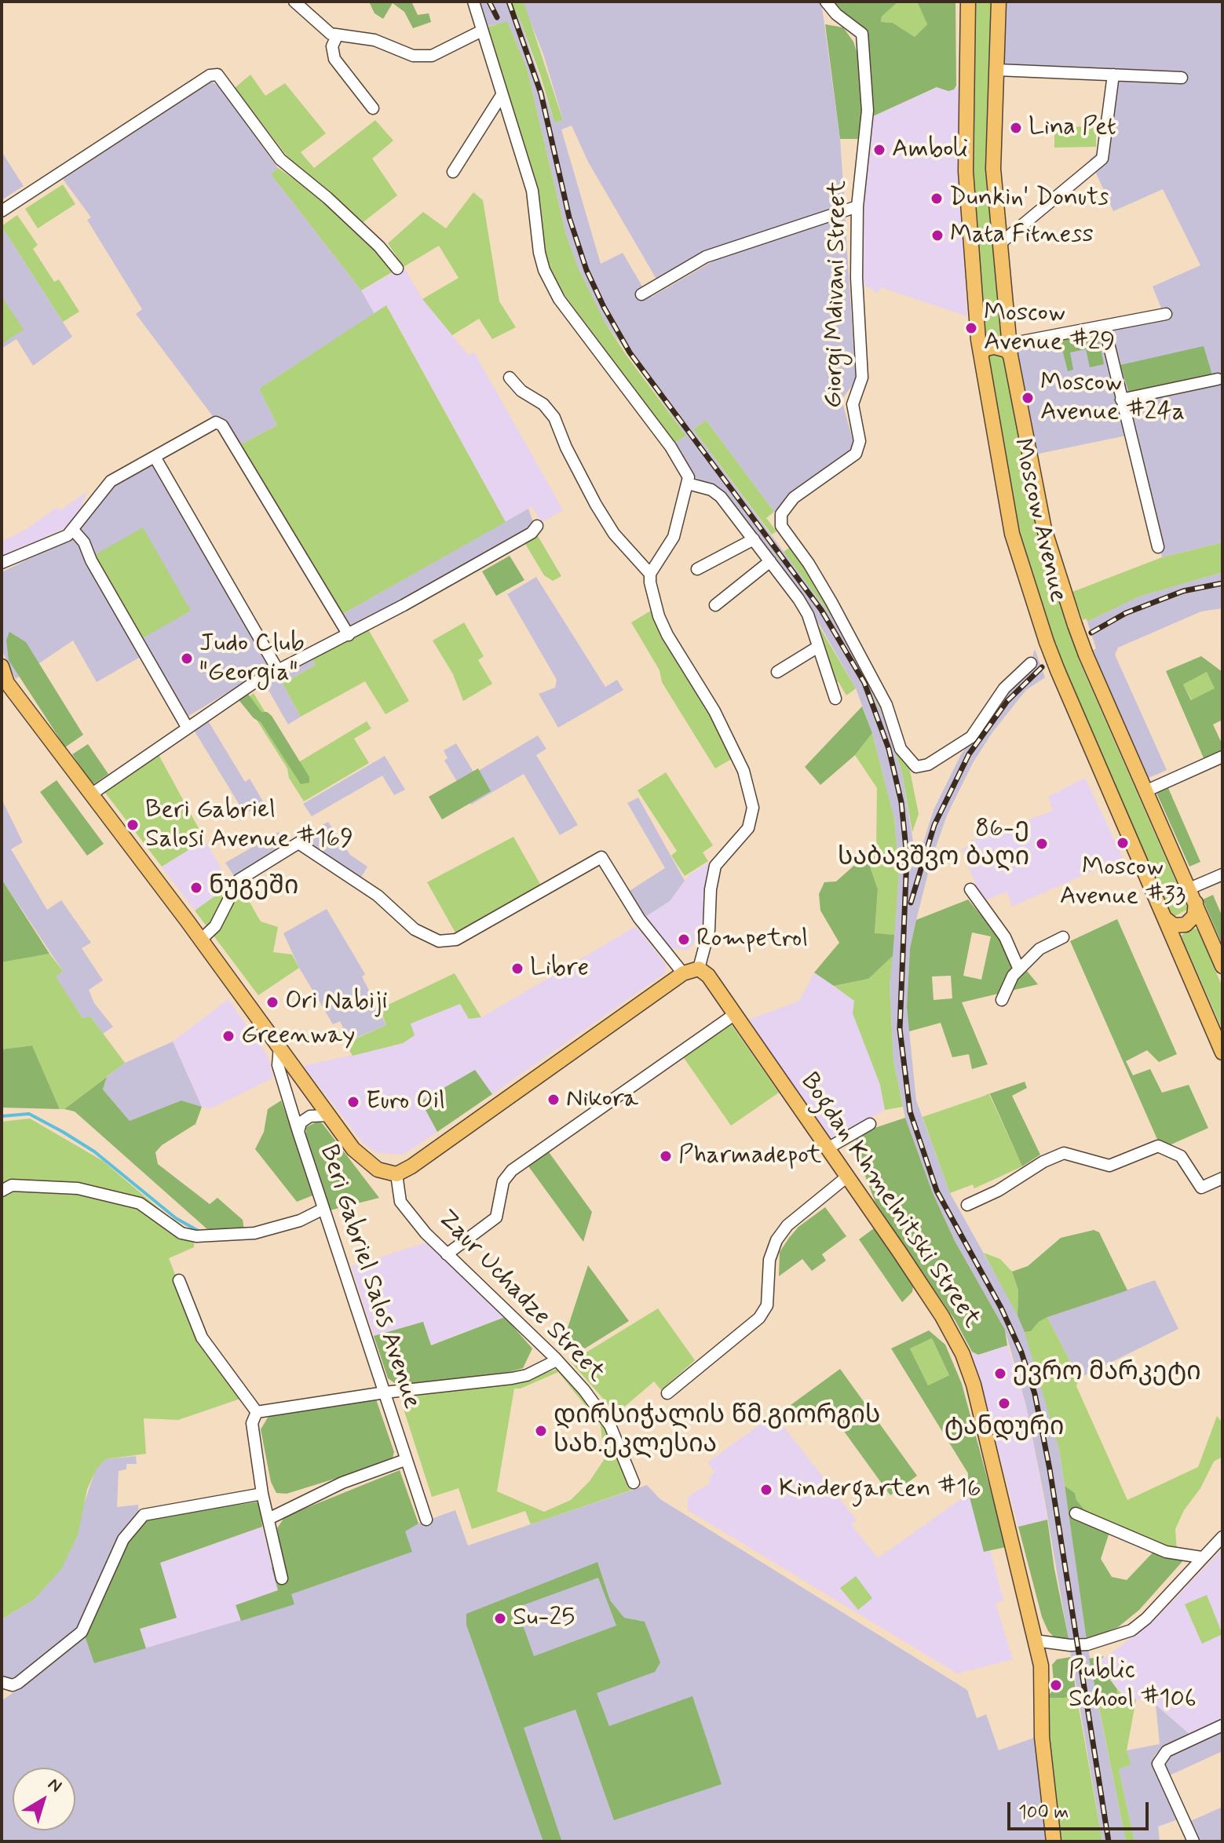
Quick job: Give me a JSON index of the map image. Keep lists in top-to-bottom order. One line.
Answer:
{"streets":{"main road":["Moscow Avenue","Bogdan Khmelnitski Street"],"street":["Giorgi Mdivani Street","Beri Gabriel Salos Avenue","Zaur Uchadze Street"]},"places":["Lina Pet","Amboli","Dunkin' Donuts","Mata Fitness","Moscow Avenue #29","Moscow Avenue #24a","Judo Club \"Georgia\"","Beri Gabriel Salosi Avenue #169","Moscow Avenue #33","86-ე საბავშვო ბაღი","ნუგეში","Rompetrol","Libre","Ori Nabiji","Greenway","Nikora","Euro Oil","Pharmadepot","ევრო მარკეტი","ტანდური","დირსიჭალის წმ.გიორგის სახ.ეკლესია","Kindergarten #16","Su-25","Public School #106"],"scale_bar":"100 m","north":"top right"}
